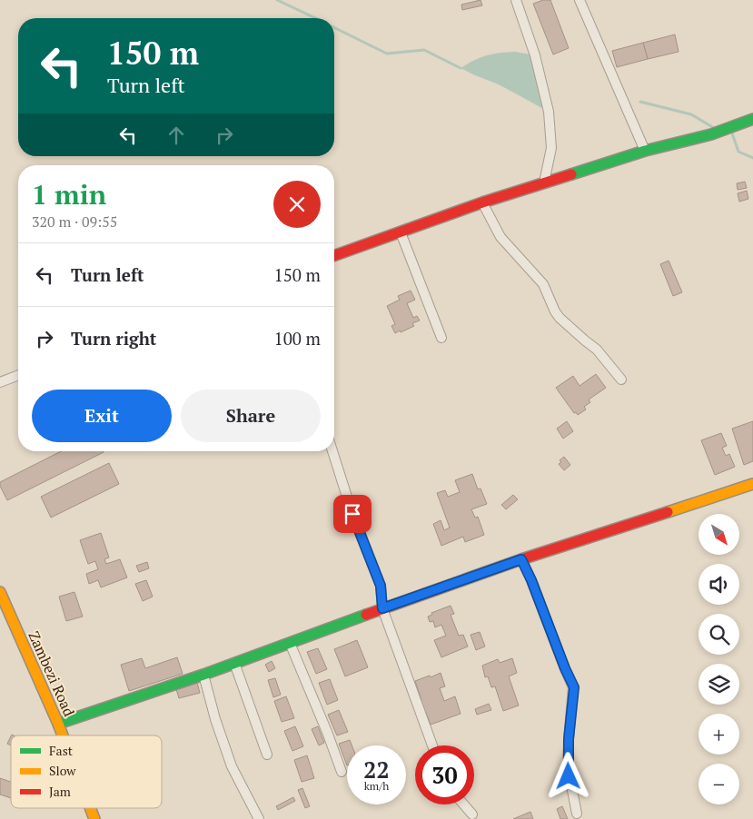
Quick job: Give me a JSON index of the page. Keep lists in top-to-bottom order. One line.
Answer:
{"streets":{"street":["Zambezi Road"]},"legend":["Fast","Slow","Jam"],"north":"bottom right","page":{"turn":["150 m","Turn left"],"heading":["1 min","320 m · 09:55"],"list":[{"name":"Turn left","value":"150 m"},{"name":"Turn right","value":"100 m"}],"buttons":["Exit","Share"],"map_buttons":["+","−"],"speed":"22 km/h","limit":"30"}}
